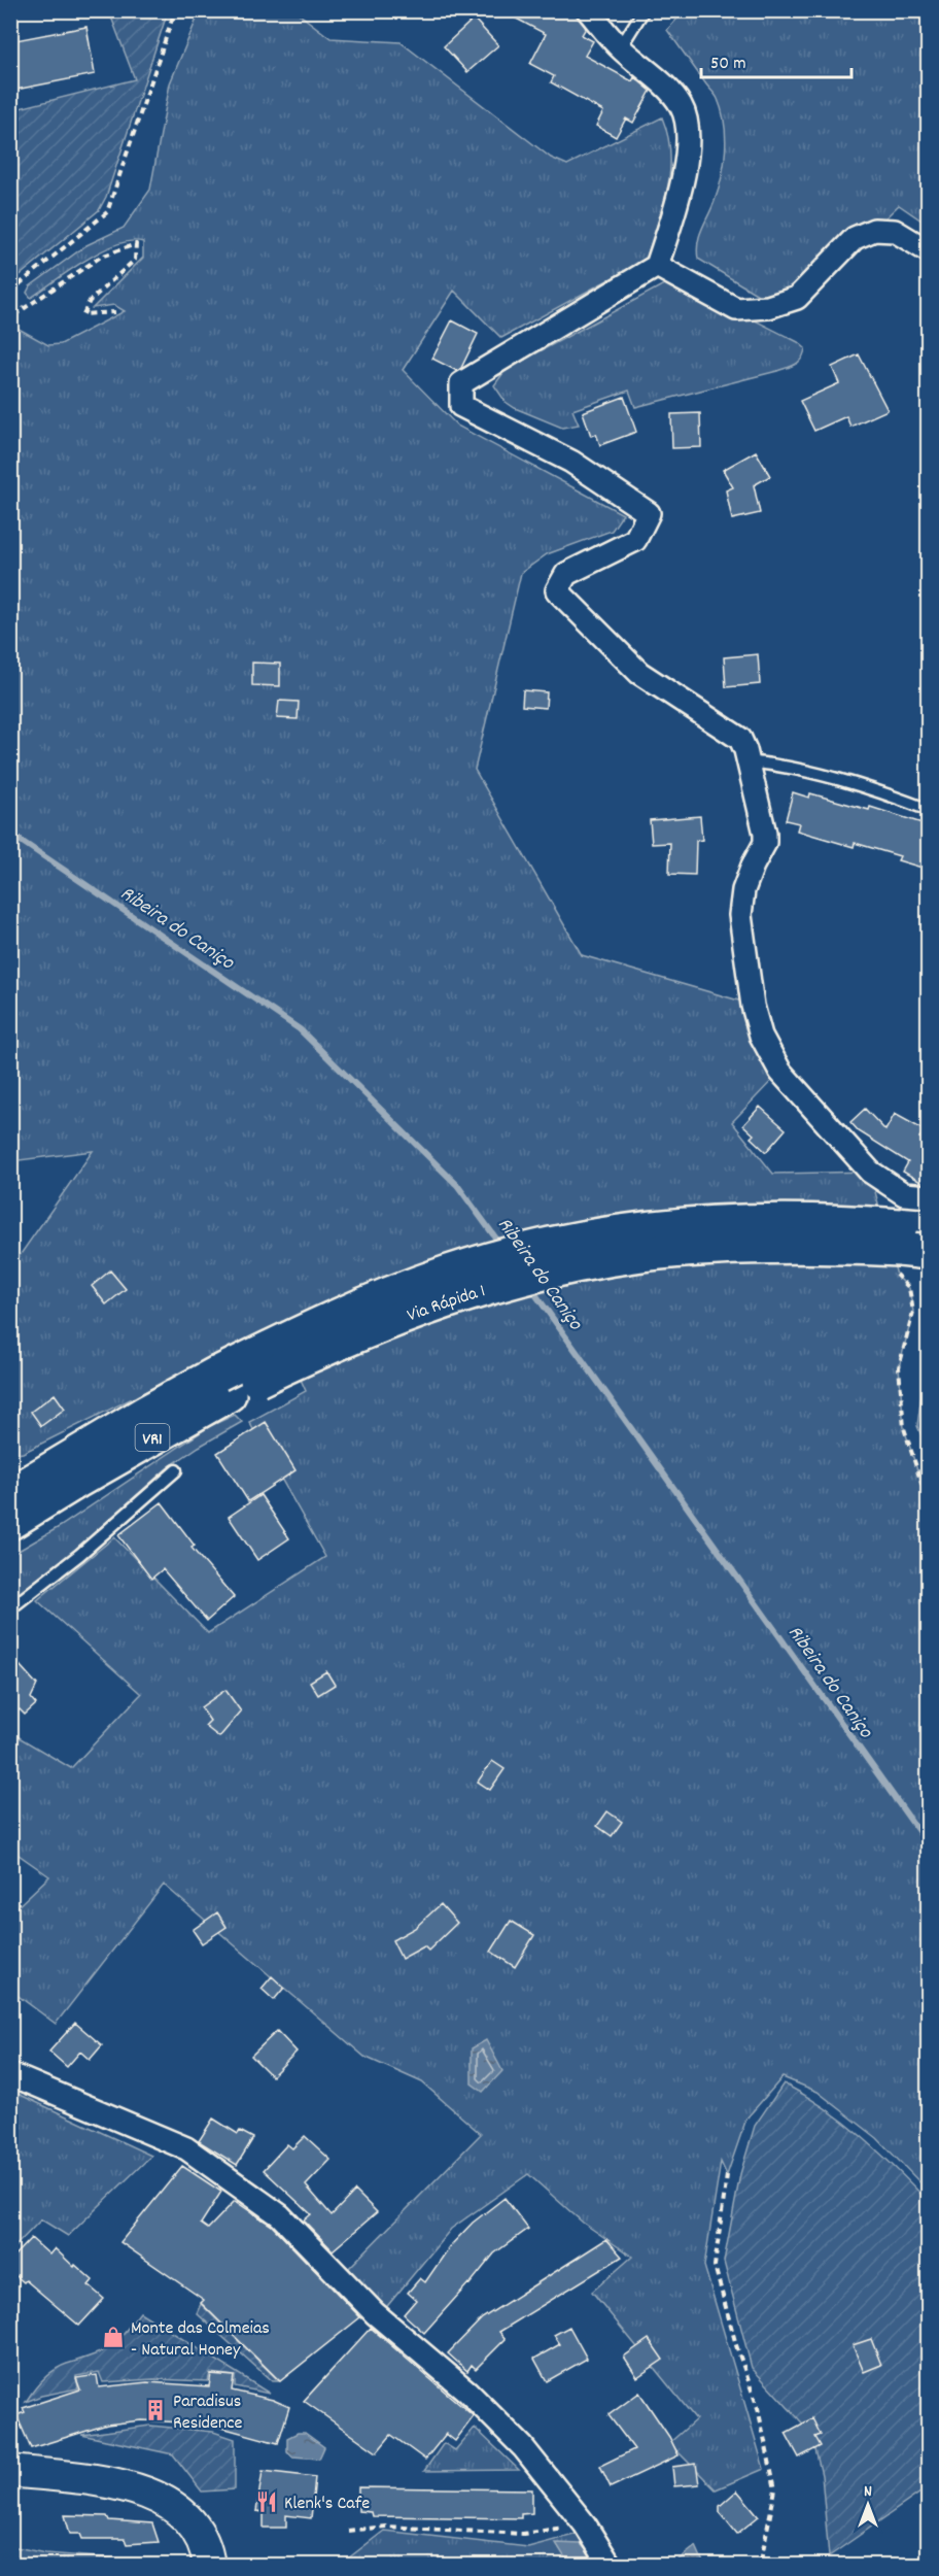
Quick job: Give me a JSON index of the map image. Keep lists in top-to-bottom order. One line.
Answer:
{"streets":{"highway":["Via Rápida 1","VR1"]},"water":["Ribeira do Caniço"],"places":{"shop":["Monte das Colmeias - Natural Honey"],"building":["Paradisus Residence"],"restaurant":["Klenk's Cafe"]},"scale_bar":"50 m","north":"top"}
